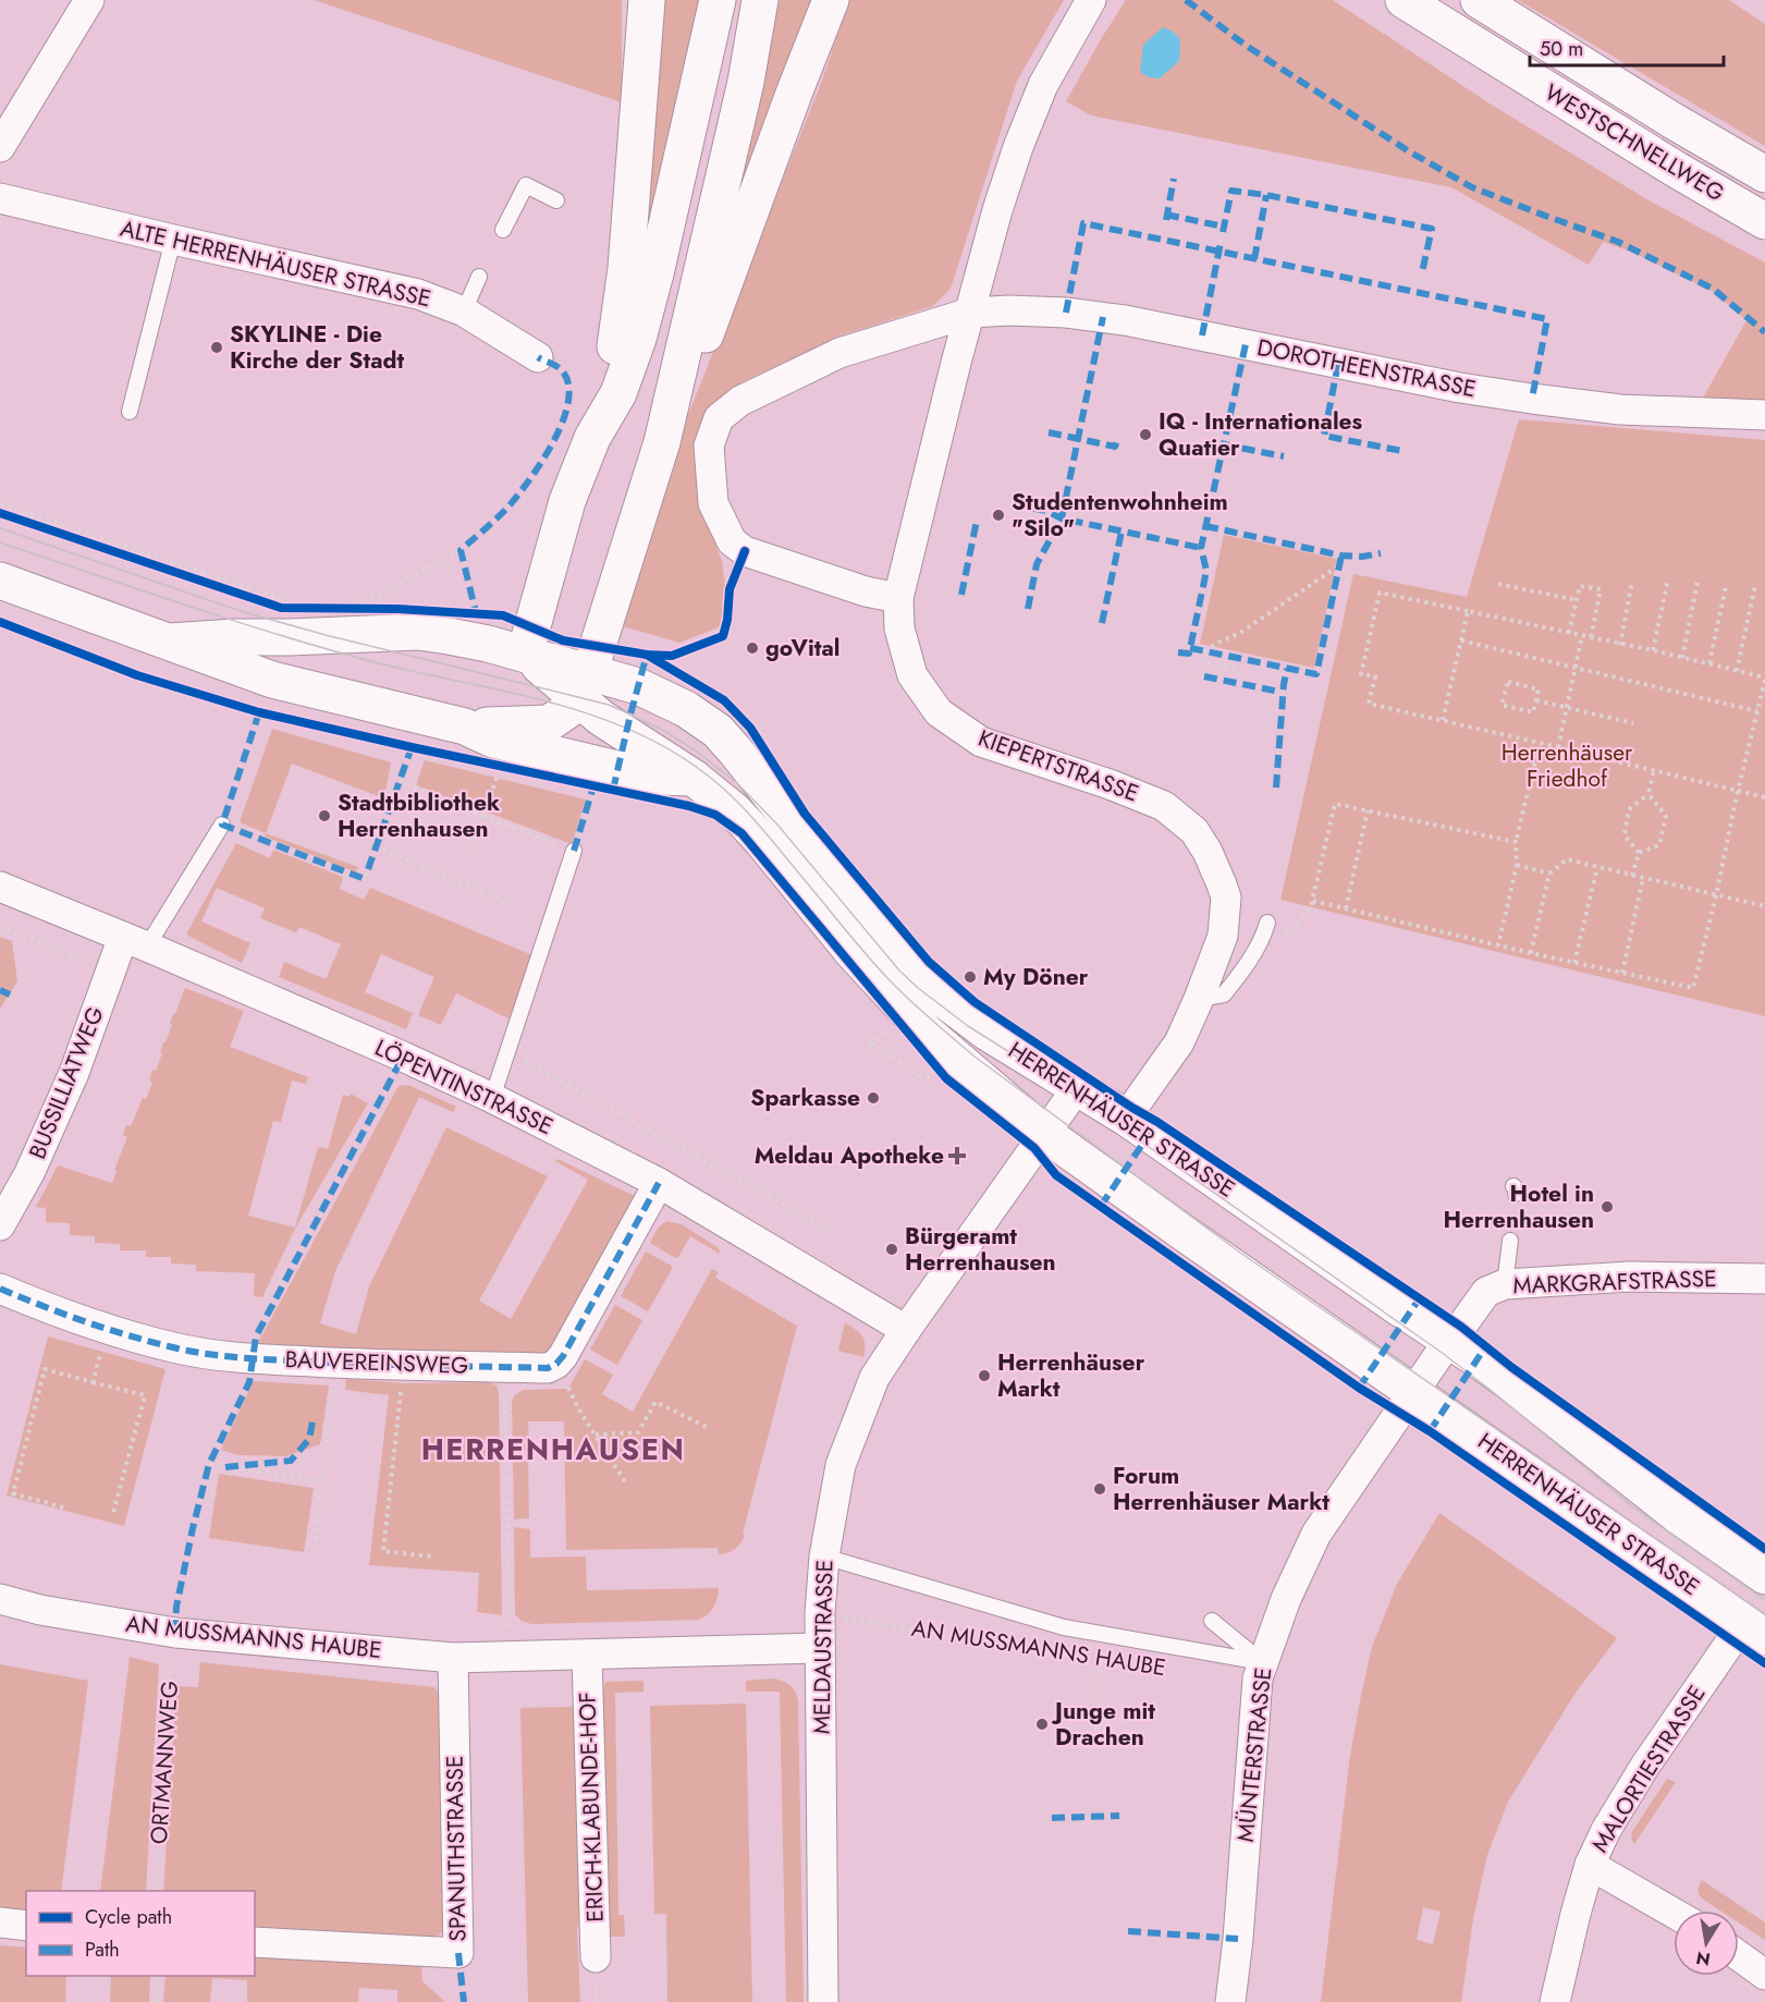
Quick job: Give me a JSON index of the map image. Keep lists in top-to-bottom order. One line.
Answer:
{"streets":{"main road":["WESTSCHNELLWEG","HERRENHÄUSER STRASSE"],"street":["ALTE HERRENHÄUSER STRASSE","DOROTHEENSTRASSE","KIEPERTSTRASSE","BUSSILLIATWEG","LÖPENTINSTRASSE","MARKGRAFSTRASSE","BAUVEREINSWEG","AN MUSSMANNS HAUBE","MELDAUSTRASSE","MÜNTERSTRASSE","MALORTIESTRASSE","ERICH-KLABUNDE-HOF","SPANUTHSTRASSE"],"path":["ORTMANNWEG"]},"crossings":[["DOROTHEENSTRASSE","KIEPERTSTRASSE"],["KIEPERTSTRASSE","HERRENHÄUSER STRASSE"],["BUSSILLIATWEG","LÖPENTINSTRASSE"],["LÖPENTINSTRASSE","MELDAUSTRASSE"],["HERRENHÄUSER STRASSE","MARKGRAFSTRASSE"],["HERRENHÄUSER STRASSE","MELDAUSTRASSE"],["HERRENHÄUSER STRASSE","MÜNTERSTRASSE"],["HERRENHÄUSER STRASSE","MALORTIESTRASSE"],["AN MUSSMANNS HAUBE","MELDAUSTRASSE"],["AN MUSSMANNS HAUBE","ORTMANNWEG"],["AN MUSSMANNS HAUBE","ERICH-KLABUNDE-HOF"],["AN MUSSMANNS HAUBE","SPANUTHSTRASSE"]],"districts":["HERRENHAUSEN"],"parks":["Herrenhäuser Friedhof"],"places":{"other":["SKYLINE - Die Kirche der Stadt","IQ - Internationales Quatier","Studentenwohnheim \"Silo\"","goVital","Stadtbibliothek Herrenhausen","My Döner","Sparkasse","Hotel in Herrenhausen","Bürgeramt Herrenhausen","Herrenhäuser Markt","Forum Herrenhäuser Markt","Junge mit Drachen"],"health":["Meldau Apotheke"]},"legend":["Cycle path","Path"],"scale_bar":"50 m","north":"bottom"}
